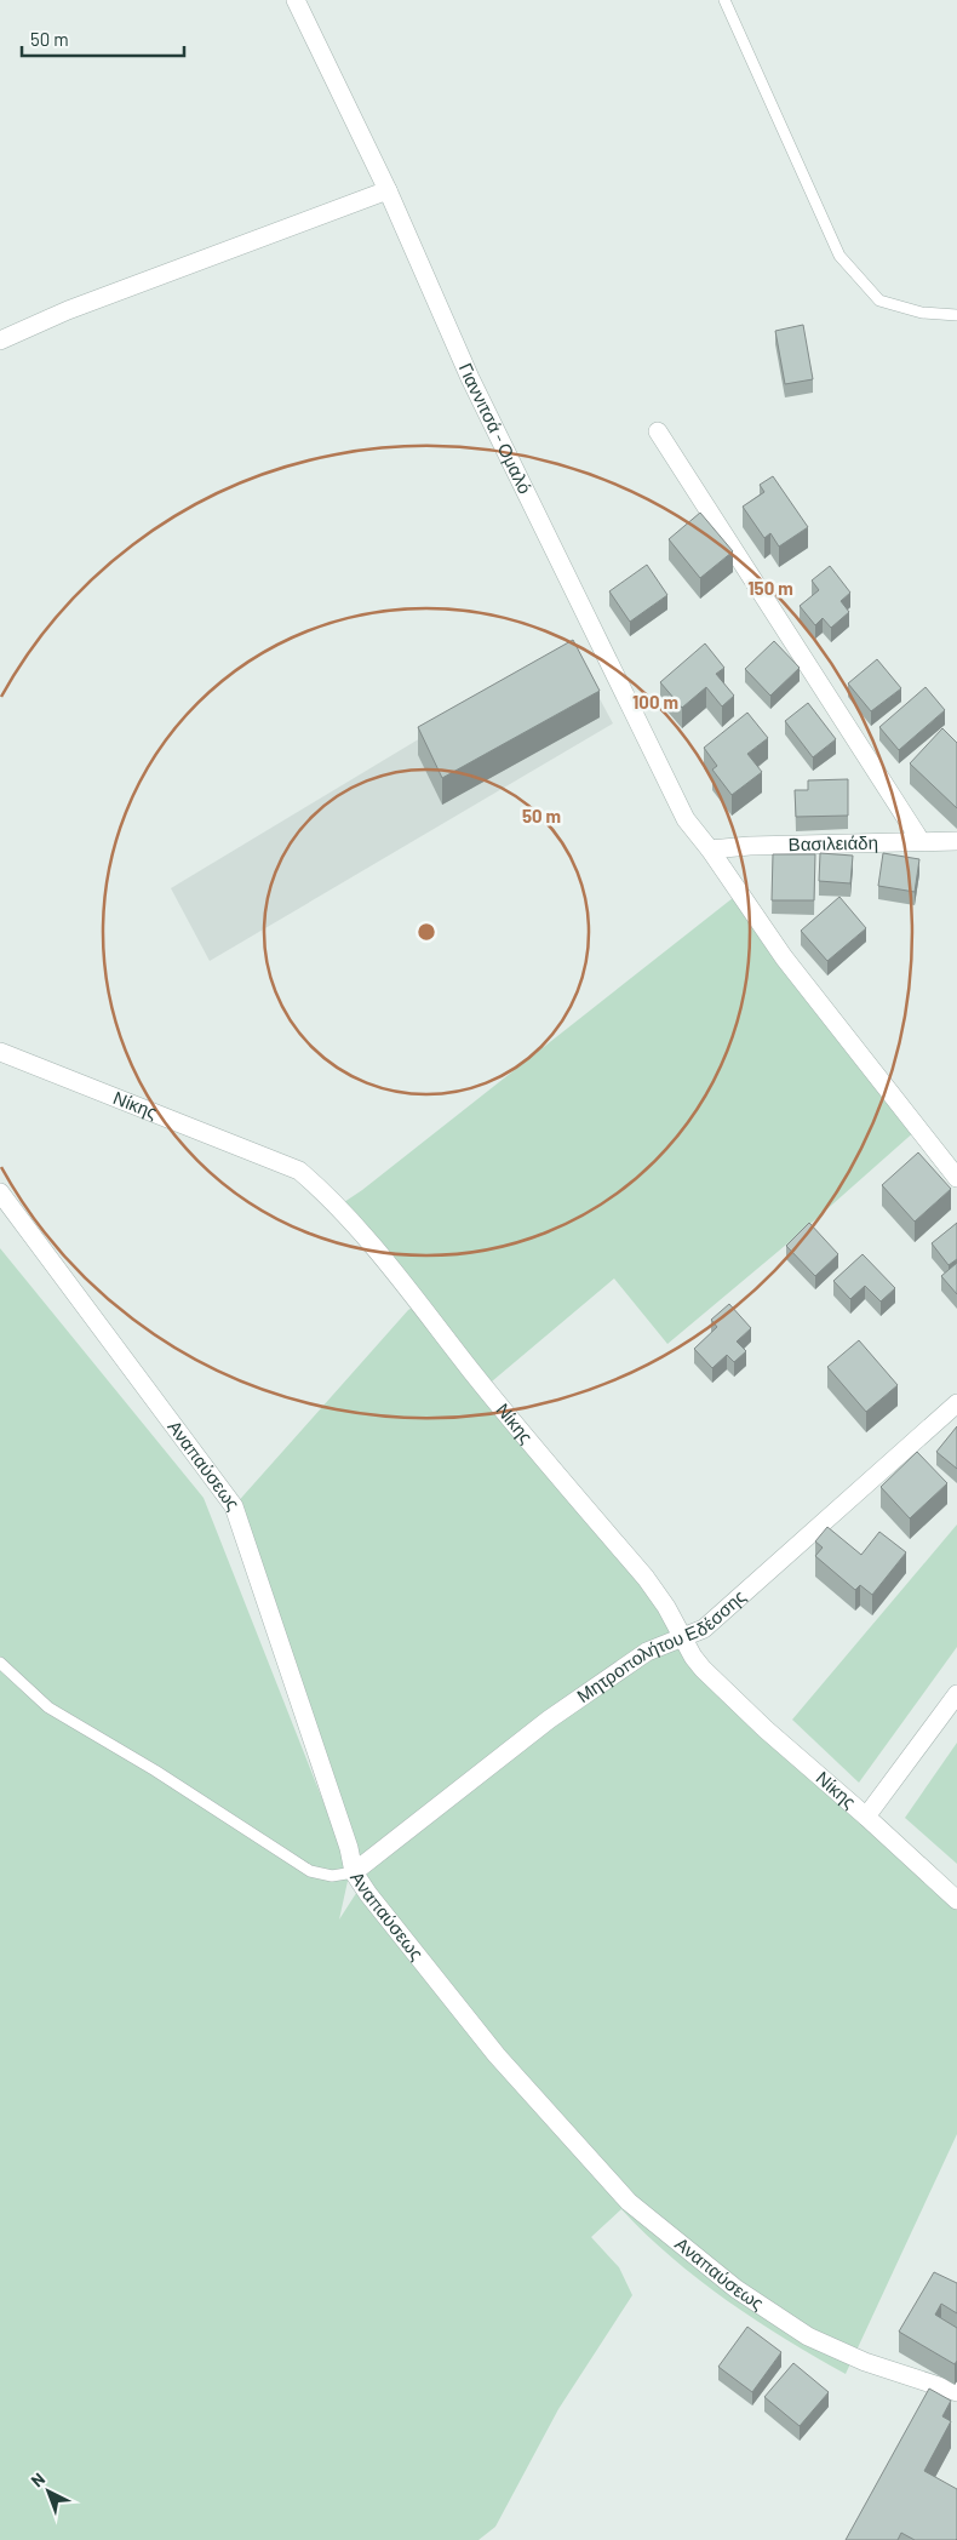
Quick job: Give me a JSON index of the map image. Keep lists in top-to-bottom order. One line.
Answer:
{"streets":{"street":["Γιαννιτσά - Ομαλό","Βασιλειάδη","Νίκης","Αναπαύσεως","Μητροπολήτου Εδέσσης"]},"crossings":[["Γιαννιτσά - Ομαλό","Βασιλειάδη"],["Νίκης","Μητροπολήτου Εδέσσης"],["Αναπαύσεως","Μητροπολήτου Εδέσσης"]],"scale_bar":"50 m","north":"top left","rings":["150 m","100 m","50 m"]}
